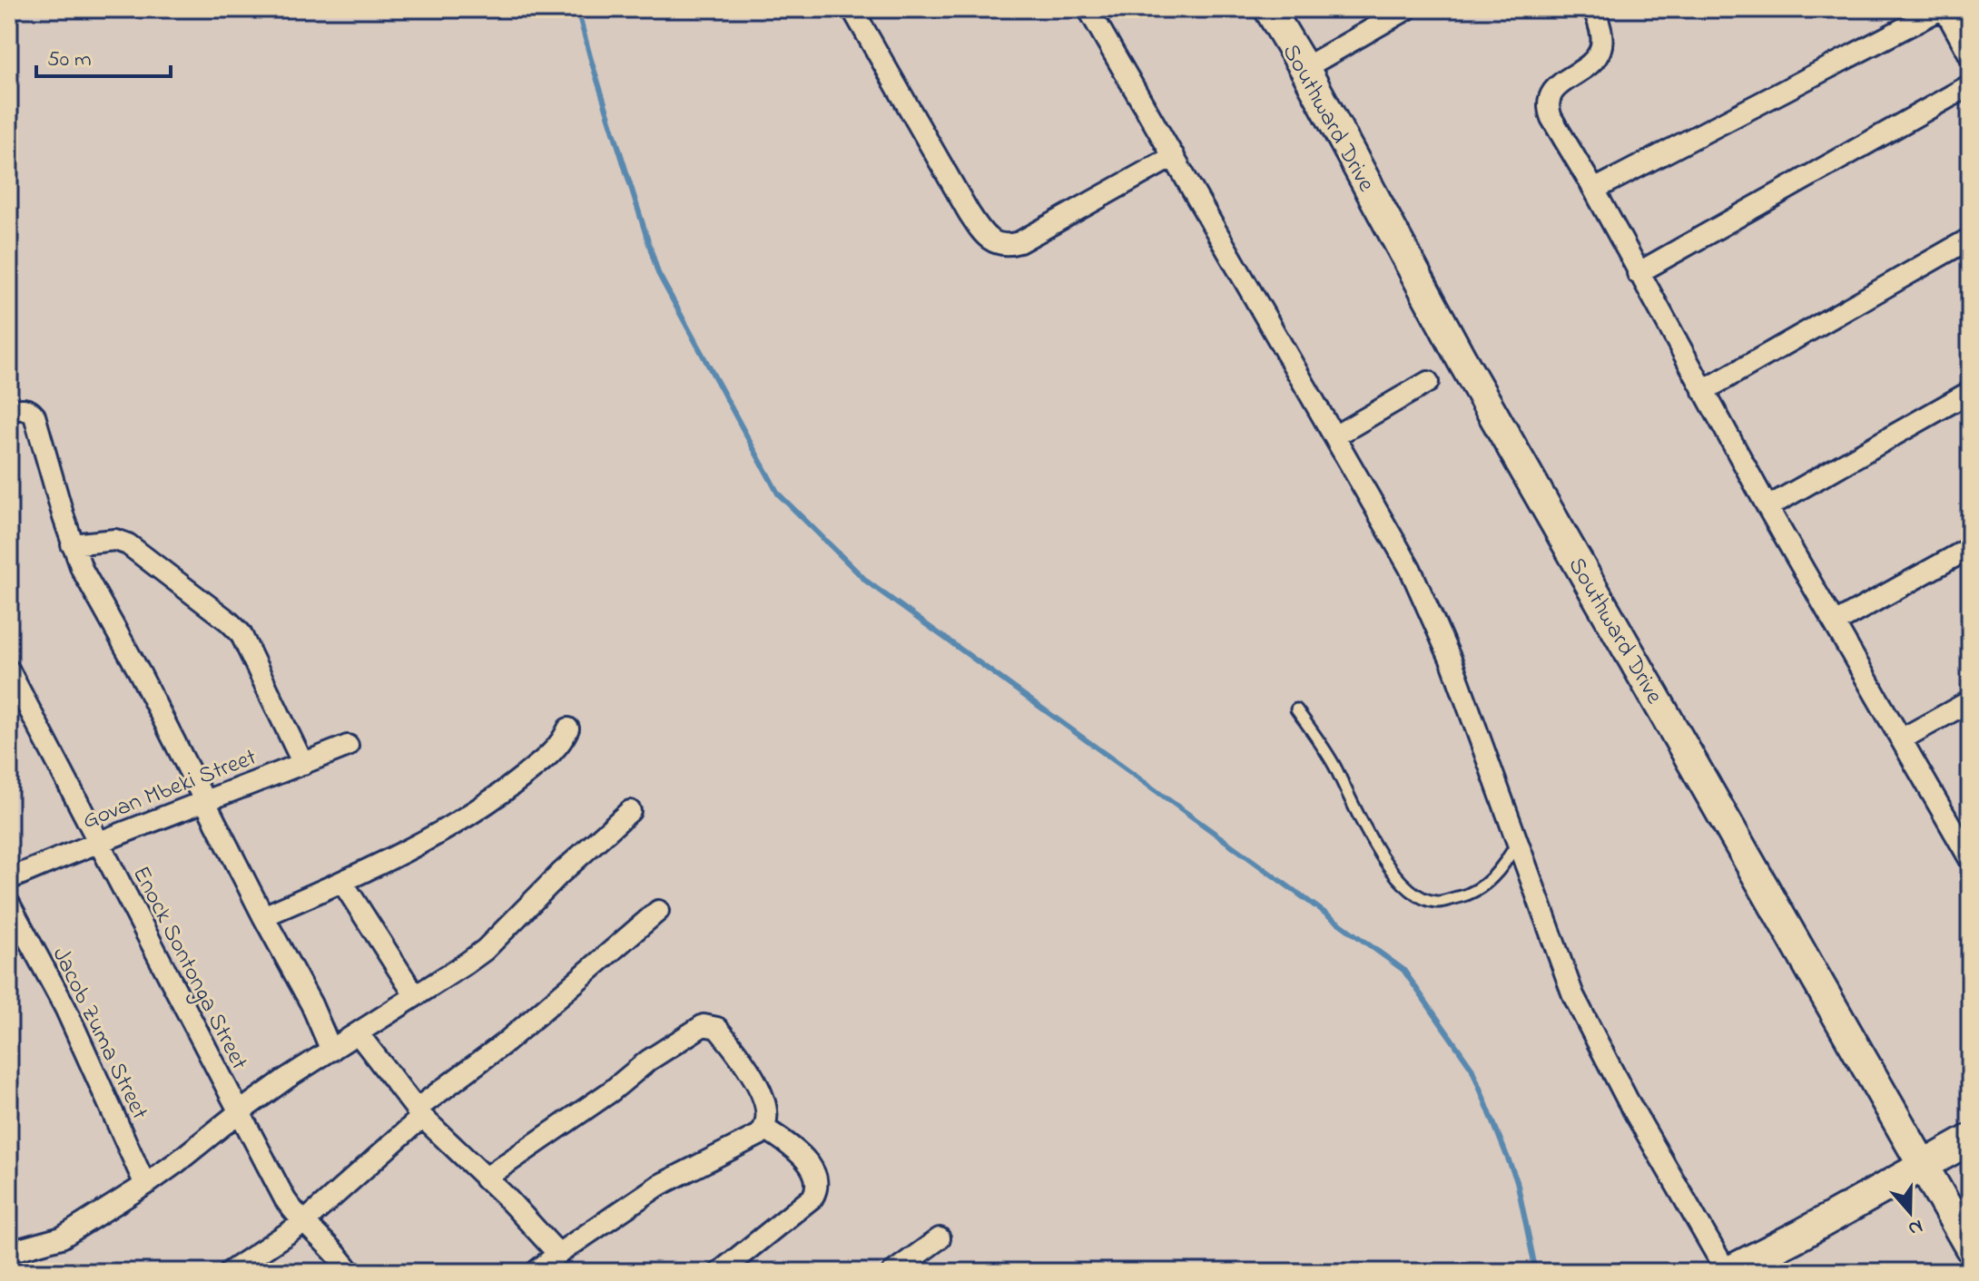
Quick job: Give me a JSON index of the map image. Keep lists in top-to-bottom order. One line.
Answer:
{"streets":{"main road":["Southward Drive"],"street":["Govan Mbeki Street","Enock Sontonga Street","Jacob Zuma Street"]},"crossings":[["Govan Mbeki Street","Enock Sontonga Street"]],"scale_bar":"50 m","north":"bottom"}
